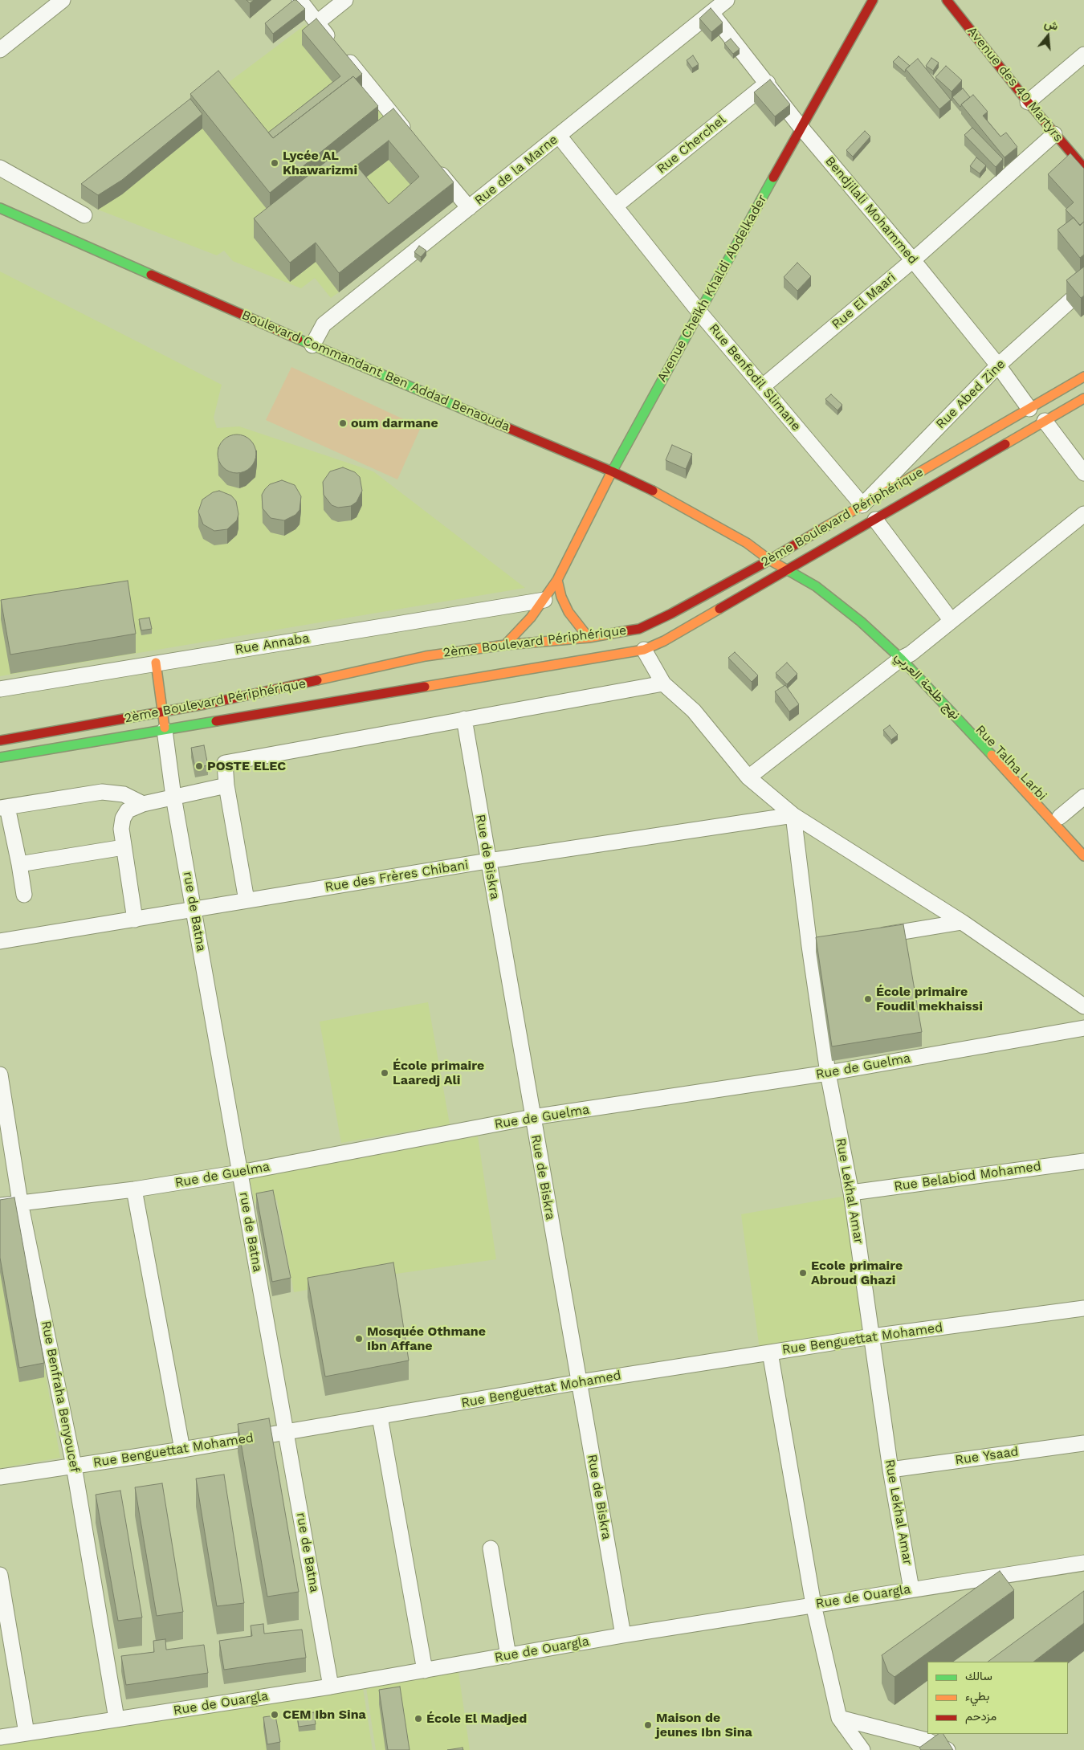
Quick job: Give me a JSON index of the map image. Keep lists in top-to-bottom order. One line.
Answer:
{"streets":{"main road":["Avenue des 40 Martyrs","Avenue Cheïkh Khaldi Abdelkader","Boulevard Commandant Ben Addad Benaouda","2ème Boulevard Périphérique","نهج طلحة العربي","Rue Talha Larbi"],"street":["Rue Cherchel","Rue de la Marne","Bendjilali Mohammed","Rue El Maari","Rue Benfodil Slimane","Rue Abed Zine","Rue Annaba","Rue de Biskra","Rue des Frères Chibani","rue de Batna","Rue de Guelma","Rue Belabiod Mohamed","Rue Lekhal Amar","Rue Benguettat Mohamed","Rue Benfraha Benyoucef","Rue Ysaad","Rue de Ouargla"]},"crossings":[["Avenue des 40 Martyrs","Rue El Maari"],["Rue Cherchel","Bendjilali Mohammed"],["Rue Cherchel","Rue Benfodil Slimane"],["Rue de la Marne","Bendjilali Mohammed"],["Rue de la Marne","Boulevard Commandant Ben Addad Benaouda"],["Rue de la Marne","Rue Benfodil Slimane"],["Bendjilali Mohammed","Avenue Cheïkh Khaldi Abdelkader"],["Bendjilali Mohammed","Rue El Maari"],["Bendjilali Mohammed","Rue Abed Zine"],["Bendjilali Mohammed","2ème Boulevard Périphérique"],["Avenue Cheïkh Khaldi Abdelkader","Boulevard Commandant Ben Addad Benaouda"],["Avenue Cheïkh Khaldi Abdelkader","Rue Benfodil Slimane"],["Avenue Cheïkh Khaldi Abdelkader","2ème Boulevard Périphérique"],["Avenue Cheïkh Khaldi Abdelkader","Rue Annaba"],["Rue El Maari","Rue Benfodil Slimane"],["Boulevard Commandant Ben Addad Benaouda","نهج طلحة العربي"],["Rue Benfodil Slimane","Rue Abed Zine"],["Rue Benfodil Slimane","2ème Boulevard Périphérique"],["Rue Abed Zine","2ème Boulevard Périphérique"],["2ème Boulevard Périphérique","نهج طلحة العربي"],["2ème Boulevard Périphérique","rue de Batna"],["Rue de Biskra","Rue des Frères Chibani"],["Rue de Biskra","Rue de Guelma"],["Rue de Biskra","Rue Benguettat Mohamed"],["Rue de Biskra","Rue de Ouargla"],["Rue des Frères Chibani","rue de Batna"],["Rue des Frères Chibani","Rue Lekhal Amar"],["rue de Batna","Rue de Guelma"],["rue de Batna","Rue Benguettat Mohamed"],["rue de Batna","Rue de Ouargla"],["Rue de Guelma","Rue Lekhal Amar"],["Rue de Guelma","Rue Benfraha Benyoucef"],["Rue Belabiod Mohamed","Rue Lekhal Amar"],["Rue Lekhal Amar","Rue Benguettat Mohamed"],["Rue Lekhal Amar","Rue Ysaad"],["Rue Lekhal Amar","Rue de Ouargla"],["Rue Benguettat Mohamed","Rue Benfraha Benyoucef"],["Rue Benfraha Benyoucef","Rue de Ouargla"]],"places":["Lycée AL Khawarizmi","oum darmane","POSTE ELEC","École primaire Foudil mekhaissi","École primaire Laaredj Ali","Ecole primaire Abroud Ghazi","Mosquée Othmane Ibn Affane","CEM Ibn Sina","École El Madjed","Maison de jeunes Ibn Sina"],"legend":["سالك","بطيء","مزدحم"],"north":"top"}
